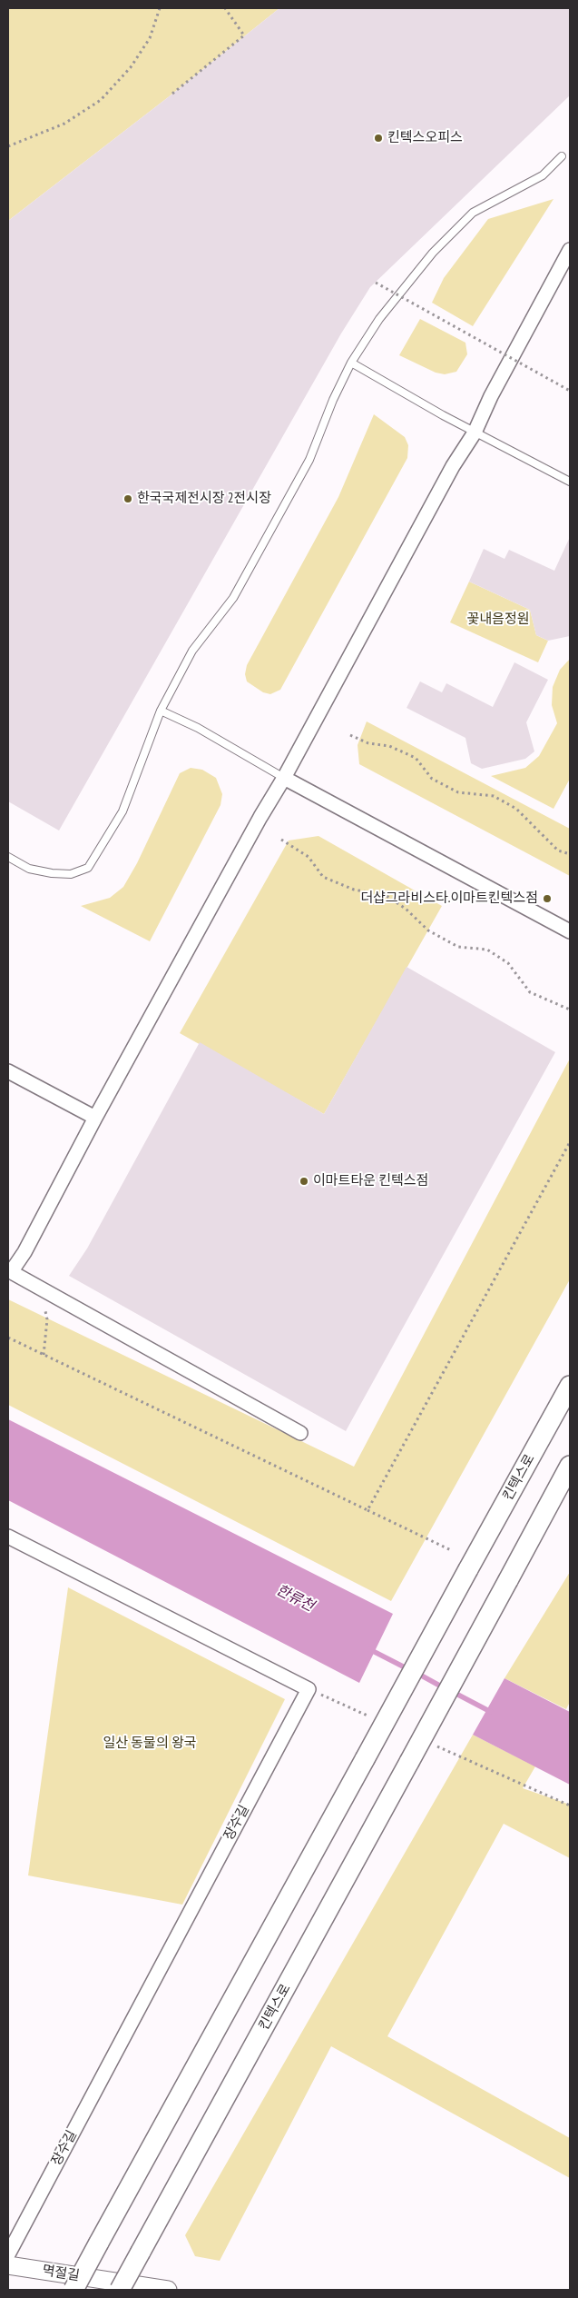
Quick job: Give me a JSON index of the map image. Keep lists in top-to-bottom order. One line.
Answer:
{"streets":{"main road":["킨텍스로"],"street":["장수길","멱절길"]},"water":["한류천"],"parks":["꽃내음정원","일산 동물의 왕국"],"places":["킨텍스오피스","한국국제전시장 2전시장","더샵그라비스타.이마트킨텍스점","이마트타운 킨텍스점"]}
